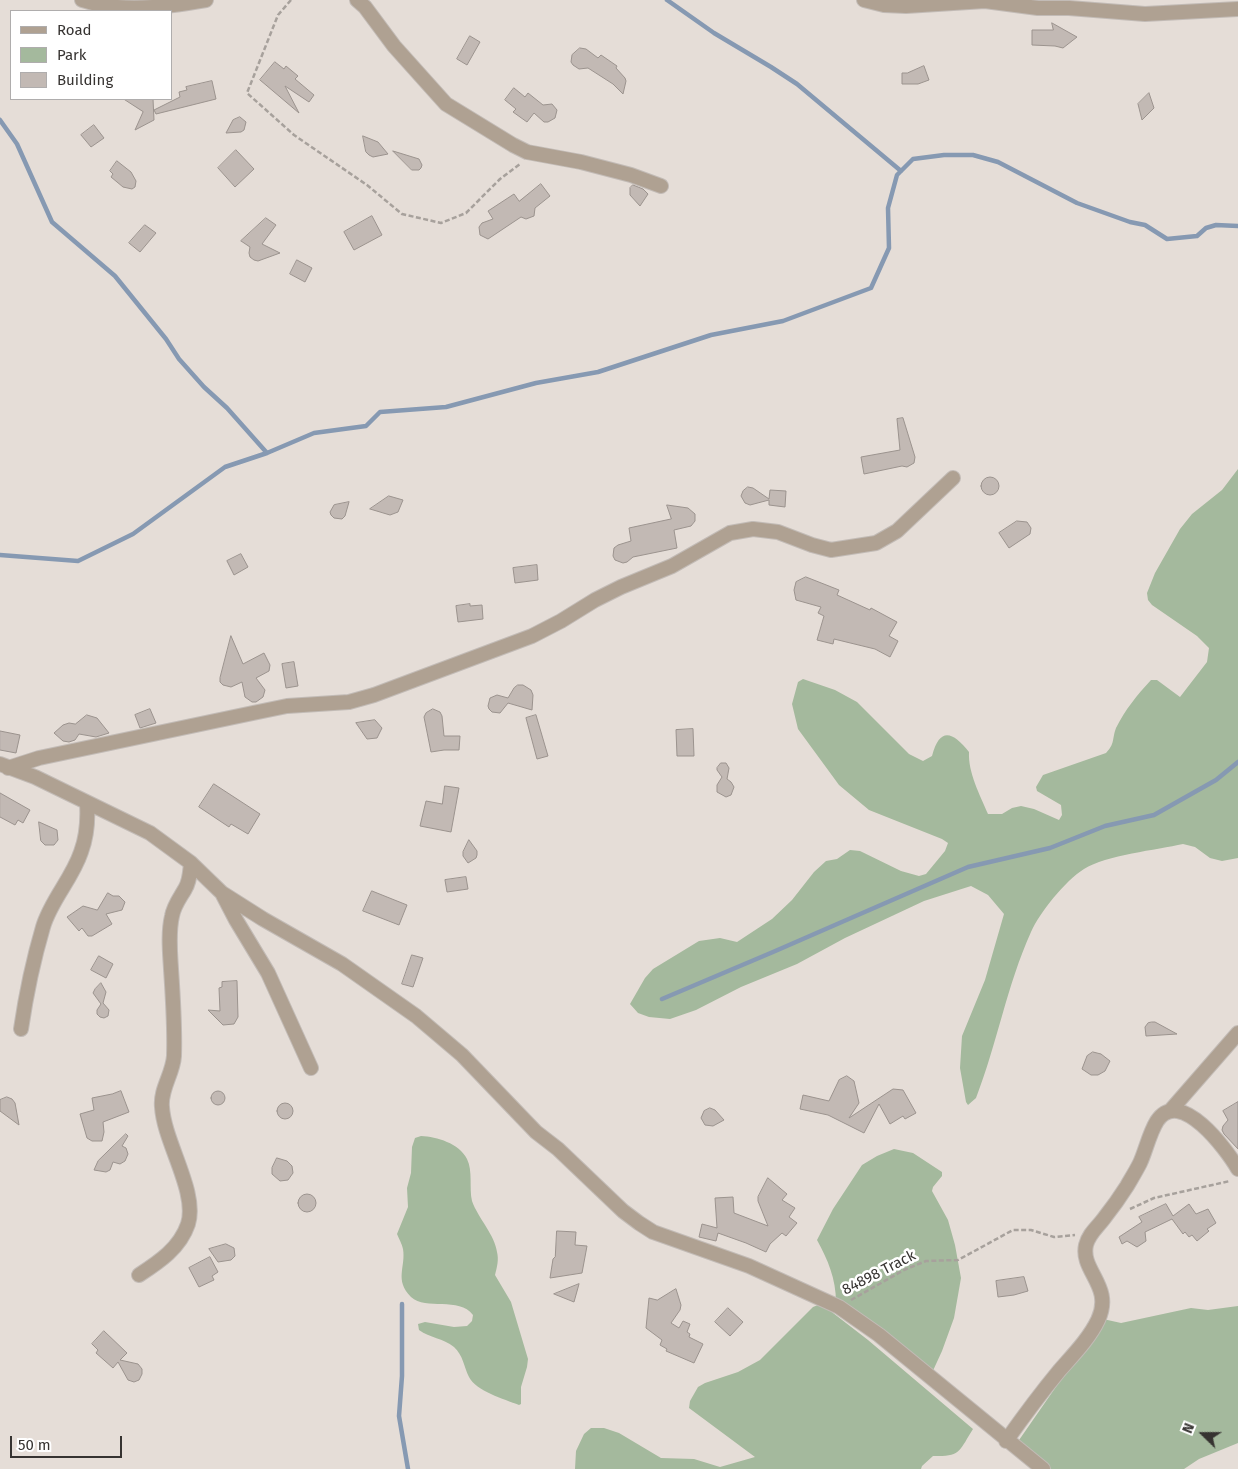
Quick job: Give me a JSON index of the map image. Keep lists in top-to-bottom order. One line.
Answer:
{"streets":{"path":["84898 Track"]},"legend":["Road","Park","Building"],"scale_bar":"50 m","north":"left"}
